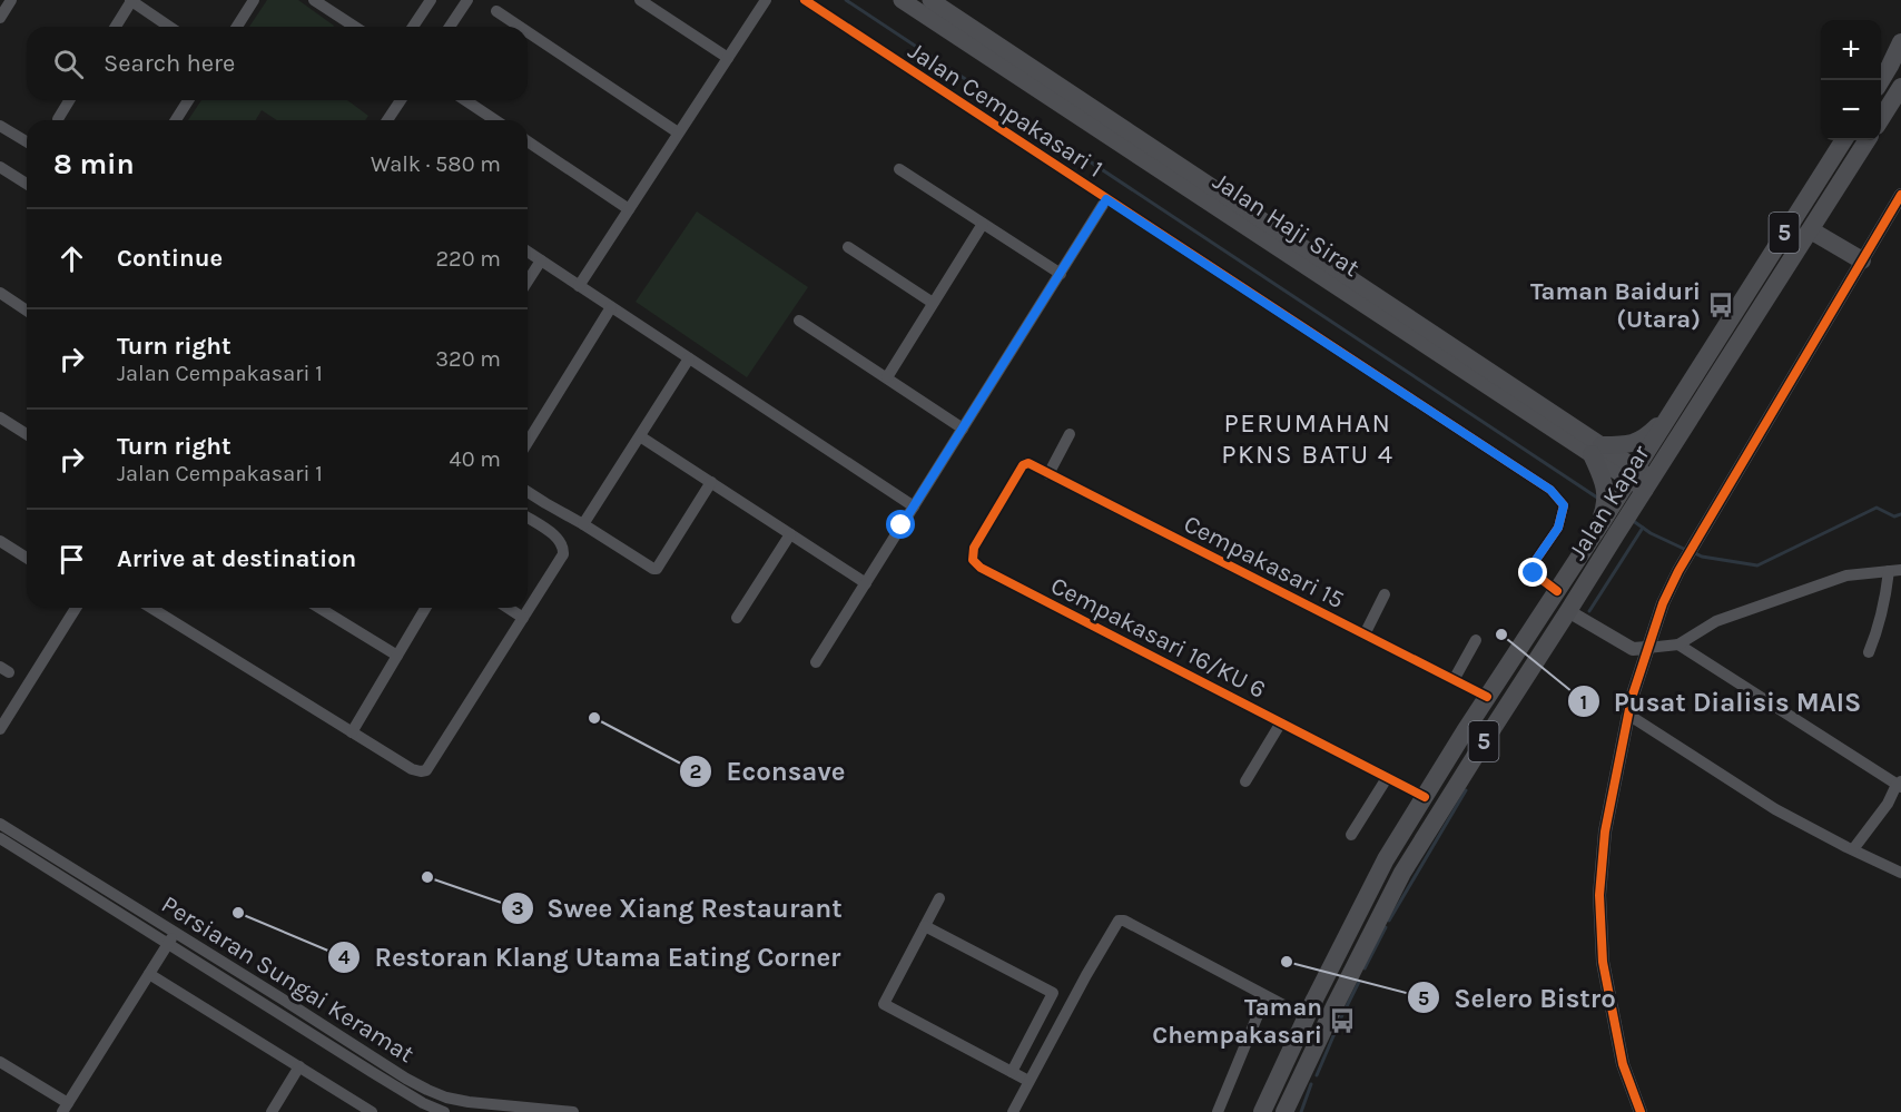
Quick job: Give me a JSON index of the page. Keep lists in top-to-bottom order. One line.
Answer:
{"streets":{"highway":["5","Jalan Kapar"],"main road":["Jalan Haji Sirat"],"street":["Jalan Cempakasari 1","Cempakasari 15","Cempakasari 16/KU 6","Persiaran Sungai Keramat"]},"crossings":[["Jalan Cempakasari 1","Jalan Kapar"],["Jalan Haji Sirat","Jalan Kapar"],["Jalan Kapar","Cempakasari 15"],["Jalan Kapar","Cempakasari 16/KU 6"],["Cempakasari 15","Cempakasari 16/KU 6"]],"districts":["PERUMAHAN PKNS BATU 4"],"places":{"bus stop":["Taman Baiduri (Utara)","Taman Chempakasari"],"other":["Pusat Dialisis MAIS","Econsave","Swee Xiang Restaurant","Restoran Klang Utama Eating Corner","Selero Bistro"]},"page":{"map_buttons":["+","−"],"search":"Search here","heading":["8 min","Walk · 580 m"],"list":[["Continue","220 m"],["Turn right","Jalan Cempakasari 1","320 m"],["Turn right","Jalan Cempakasari 1","40 m"],"Arrive at destination"]}}
